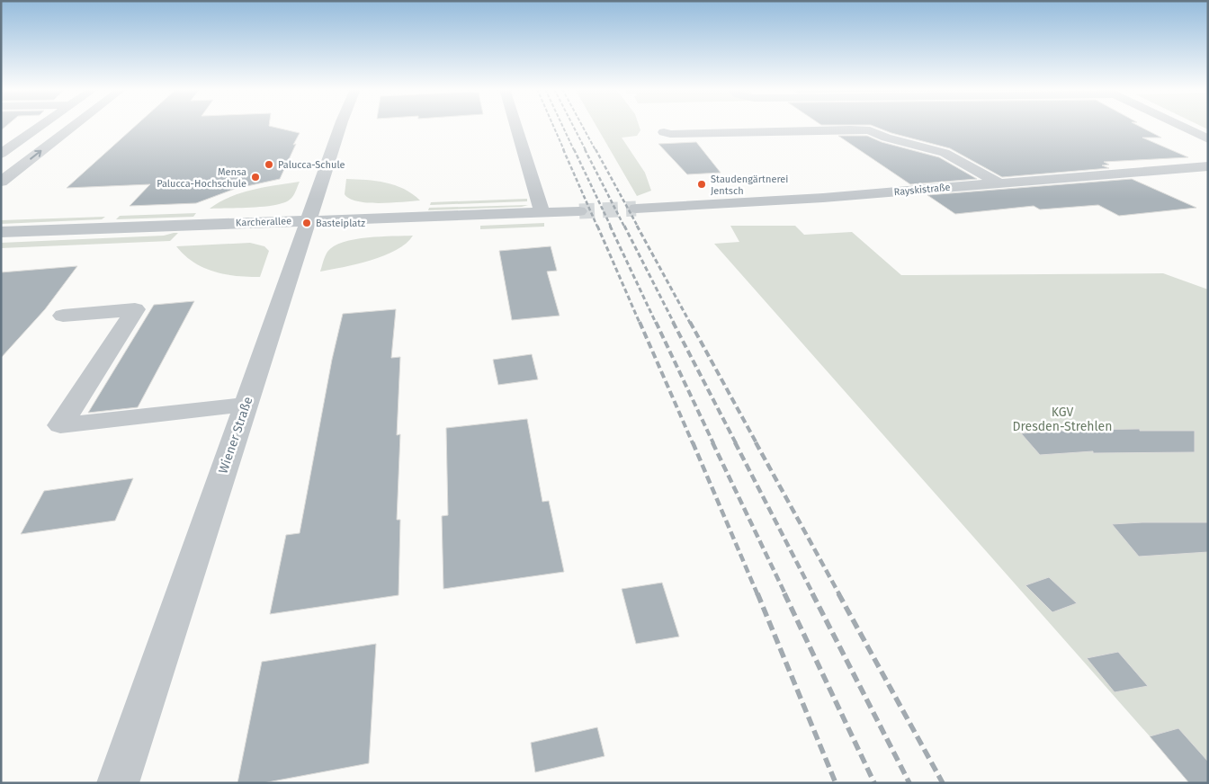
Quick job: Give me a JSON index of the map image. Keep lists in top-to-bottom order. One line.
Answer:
{"streets":{"street":["Rayskistraße","Karcherallee","Wiener Straße"]},"crossings":[["Karcherallee","Wiener Straße"]],"parks":["KGV Dresden-Strehlen"],"places":["Palucca-Schule","Mensa Palucca-Hochschule","Staudengärtnerei Jentsch","Basteiplatz"]}
